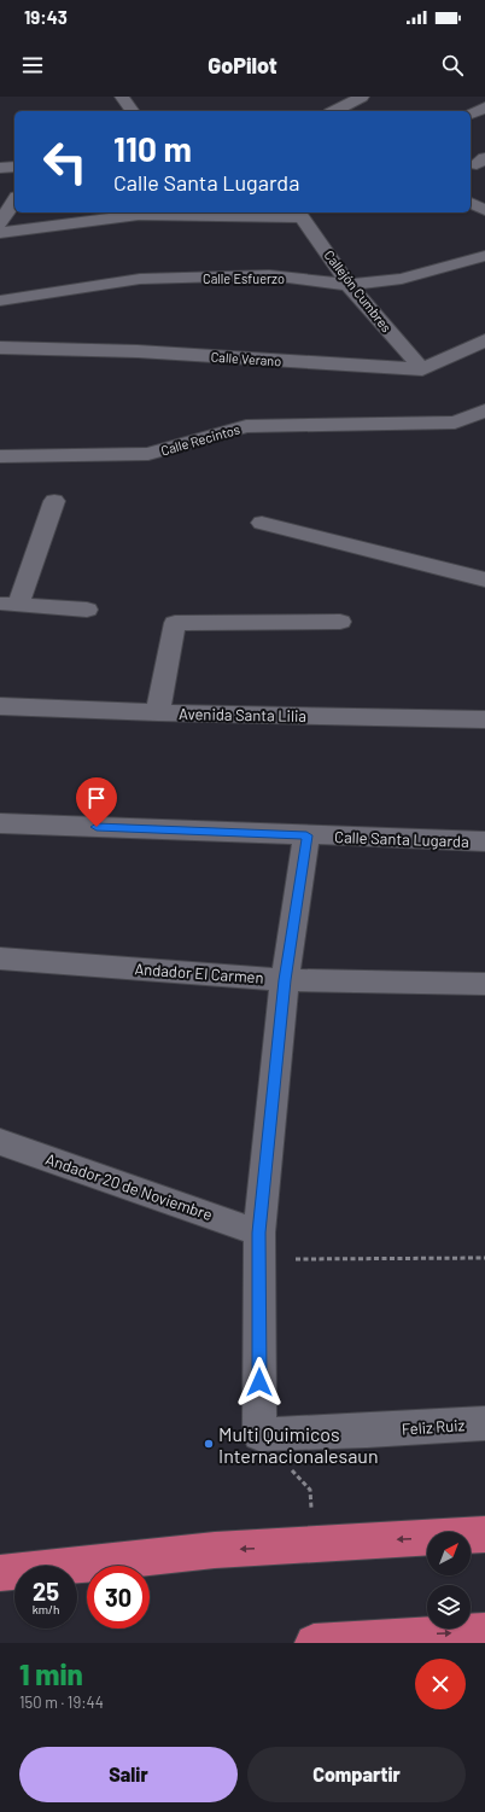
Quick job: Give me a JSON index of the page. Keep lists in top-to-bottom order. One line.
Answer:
{"streets":{"street":["Calle Esfuerzo","Callejón Cumbres","Calle Verano","Calle Recintos","Avenida Santa Lilia","Calle Santa Lugarda","Andador El Carmen","Andador 20 de Noviembre","Feliz Ruiz"]},"crossings":[["Calle Esfuerzo","Callejón Cumbres"],["Callejón Cumbres","Calle Verano"]],"places":["Multi Quimicos Internacionalesaun"],"north":"top right","page":{"status":"19:43","header":"GoPilot","turn":["110 m","Calle Santa Lugarda"],"speed":"25 km/h","limit":"30","heading":["1 min","150 m · 19:44"],"buttons":["Salir","Compartir"]}}
